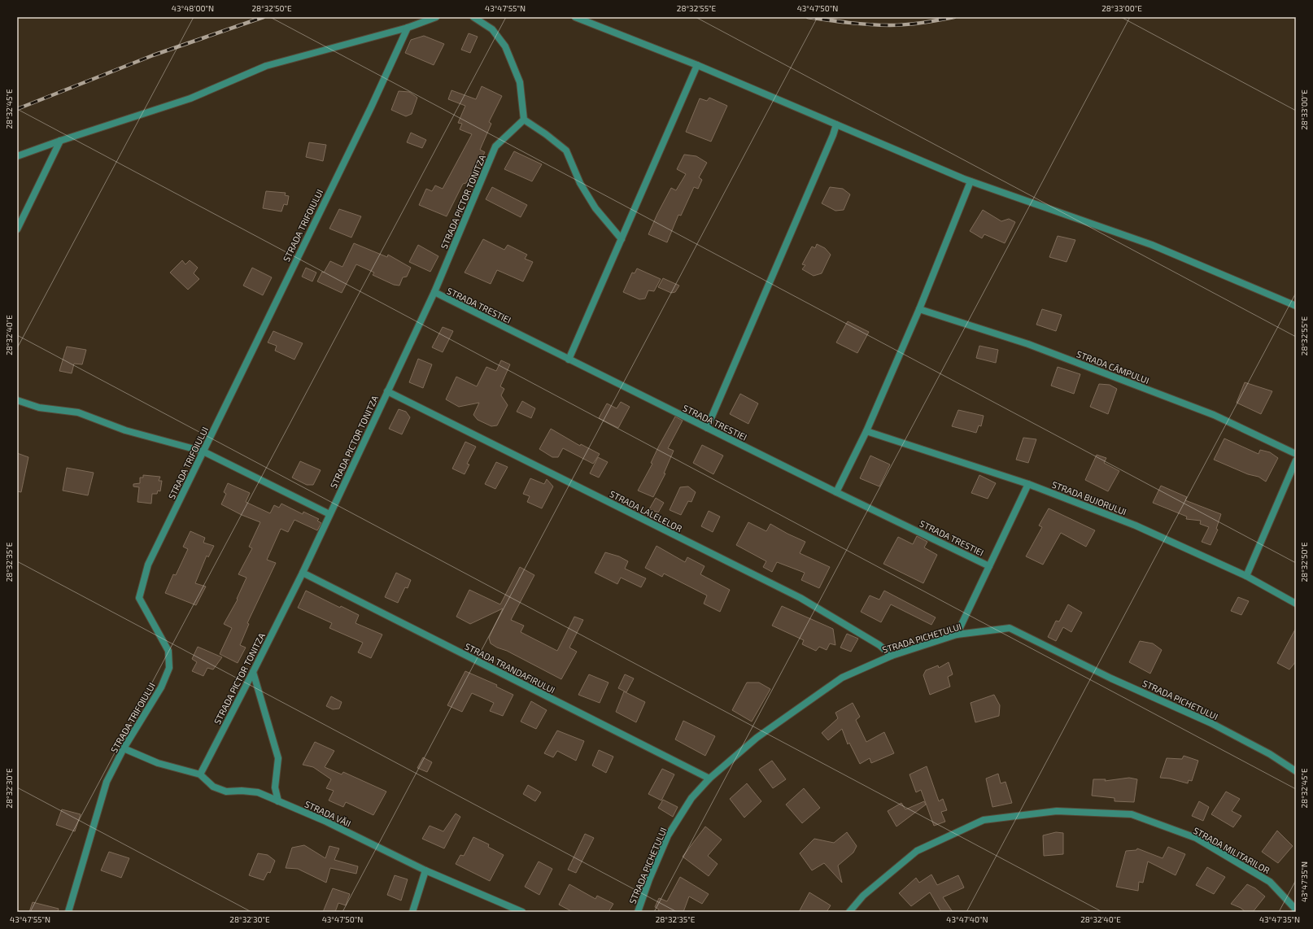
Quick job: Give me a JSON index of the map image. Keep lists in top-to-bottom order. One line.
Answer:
{"streets":{"street":["STRADA PICTOR TONITZA","STRADA TRIFOIULUI","STRADA TRESTIEI","STRADA CÂMPULUI","STRADA BUJORULUI","STRADA LALELELOR","STRADA PICHETULUI","STRADA TRANDAFIRULUI","STRADA VĂII","STRADA MILITARILOR"]},"crossings":[["STRADA PICTOR TONITZA","STRADA TRESTIEI"],["STRADA PICTOR TONITZA","STRADA LALELELOR"],["STRADA PICTOR TONITZA","STRADA TRANDAFIRULUI"],["STRADA PICTOR TONITZA","STRADA VĂII"],["STRADA TRIFOIULUI","STRADA VĂII"],["STRADA LALELELOR","STRADA PICHETULUI"],["STRADA PICHETULUI","STRADA TRANDAFIRULUI"]],"coordinates":["43°48'00\"N","28°32'50\"E","43°47'55\"N","28°32'55\"E","43°47'50\"N","28°33'00\"E","28°32'45\"E","28°32'40\"E","28°32'35\"E","28°32'30\"E","43°47'35\"N","43°47'40\"N"]}
